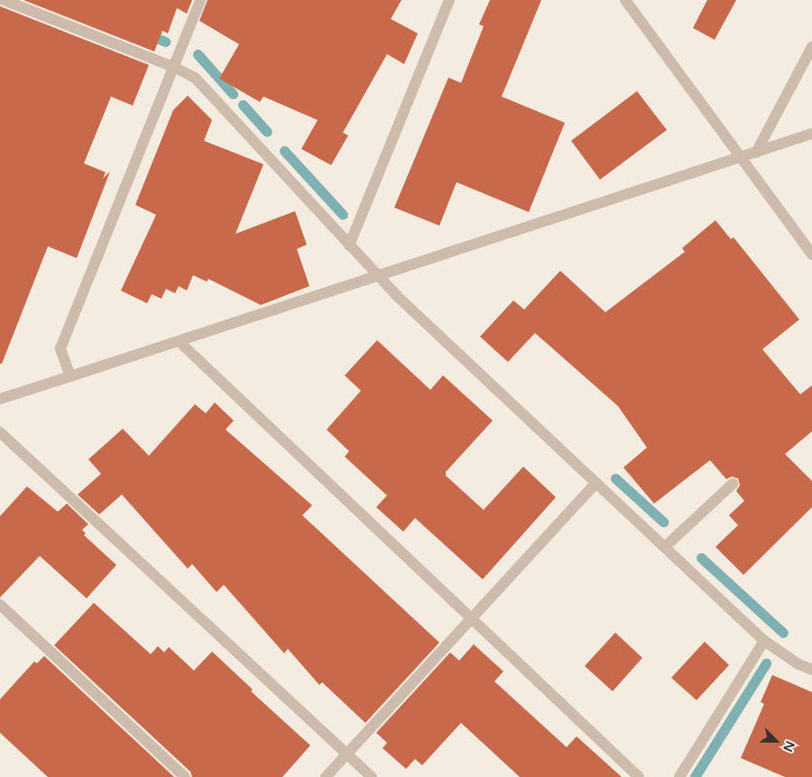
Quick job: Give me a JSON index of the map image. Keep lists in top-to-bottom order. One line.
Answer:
{"north":"bottom right"}
